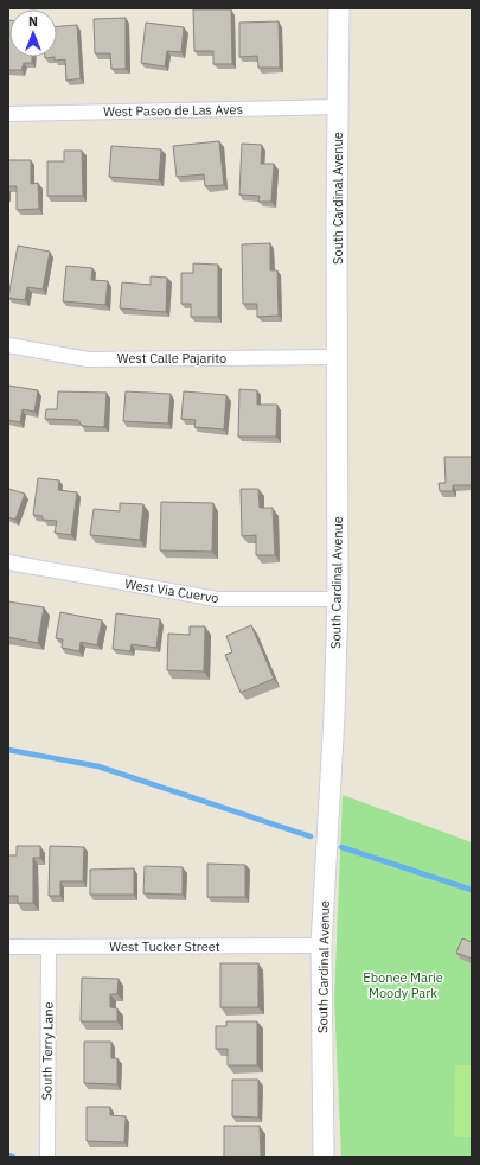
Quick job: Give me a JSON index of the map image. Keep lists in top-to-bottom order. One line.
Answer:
{"streets":{"main road":["South Cardinal Avenue"],"street":["West Paseo de Las Aves","West Calle Pajarito","West Via Cuervo","West Tucker Street","South Terry Lane"]},"crossings":[["West Paseo de Las Aves","South Cardinal Avenue"],["South Cardinal Avenue","West Calle Pajarito"],["South Cardinal Avenue","West Via Cuervo"],["South Cardinal Avenue","West Tucker Street"],["West Tucker Street","South Terry Lane"]],"parks":["Ebonee Marie Moody Park"],"north":"top"}
